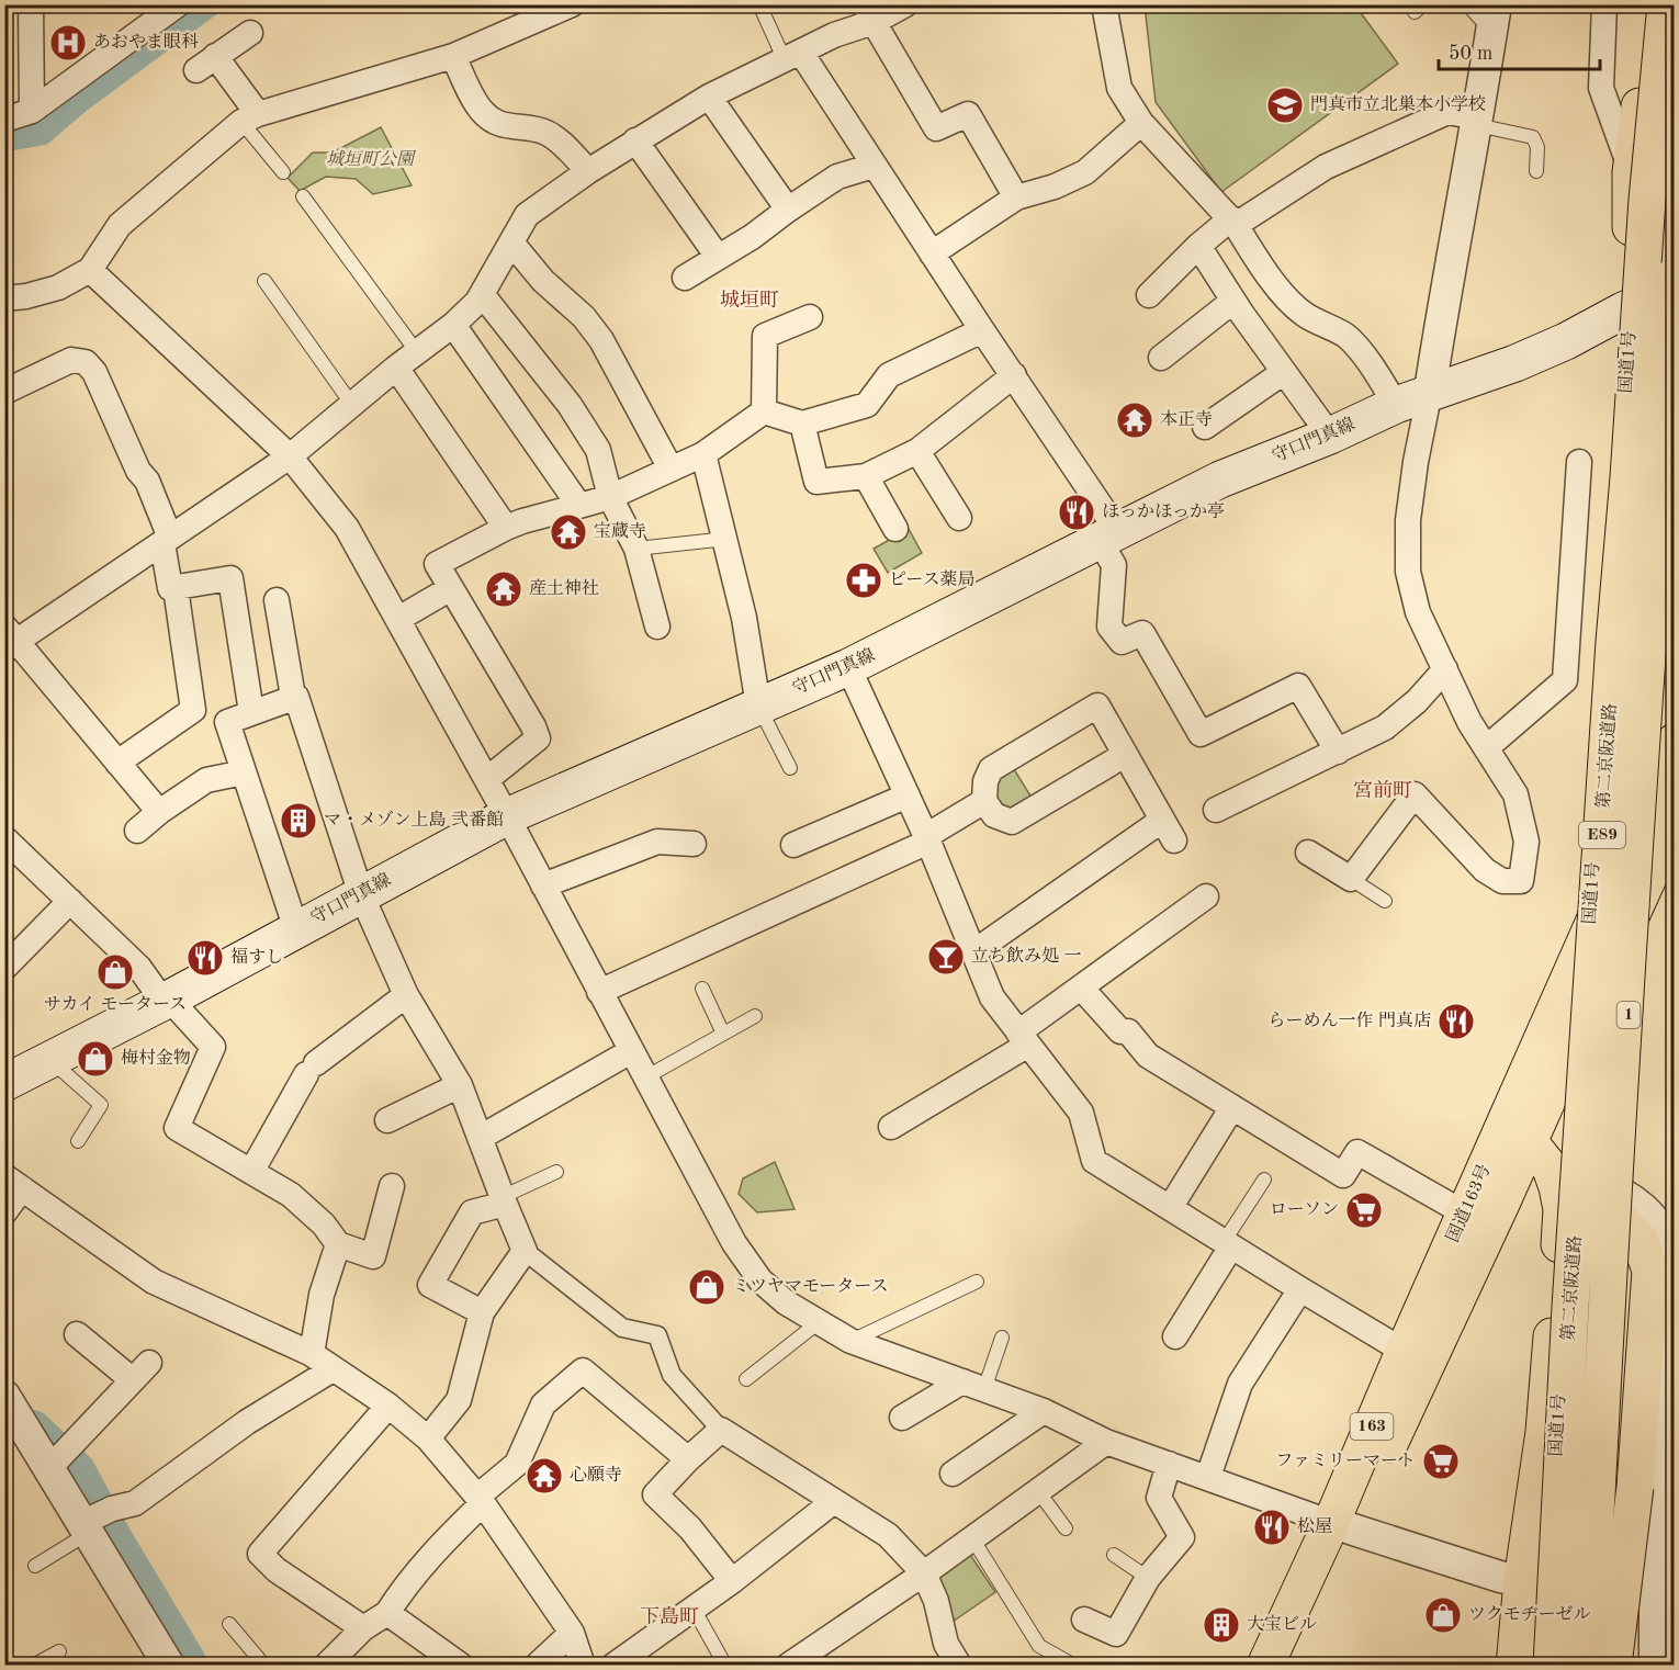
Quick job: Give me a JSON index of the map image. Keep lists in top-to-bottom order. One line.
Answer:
{"streets":{"highway":["国道1号","第二京阪道路","E89","1","国道163号","163"],"main road":["守口門真線"]},"crossings":[["守口門真線","第二京阪道路"]],"districts":["城垣町","宮前町","下島町"],"parks":["城垣町公園"],"places":{"hospital":["あおやま眼科"],"school or university":["門真市立北巣本小学校"],"temple":["本正寺","宝蔵寺","産土神社","心願寺"],"restaurant":["ほっかほっか亭","福すし","らーめん一作 門真店","松屋"],"pharmacy":["ピース薬局"],"building":["マ・メゾン上島 弐番館","大宝ビル"],"bar":["立ち飲み処 一"],"shop":["サカイ モータース","梅村金物","ミツヤマモータース","ツクモヂーゼル"],"supermarket":["ローソン","ファミリーマート"]},"scale_bar":"50 m"}
